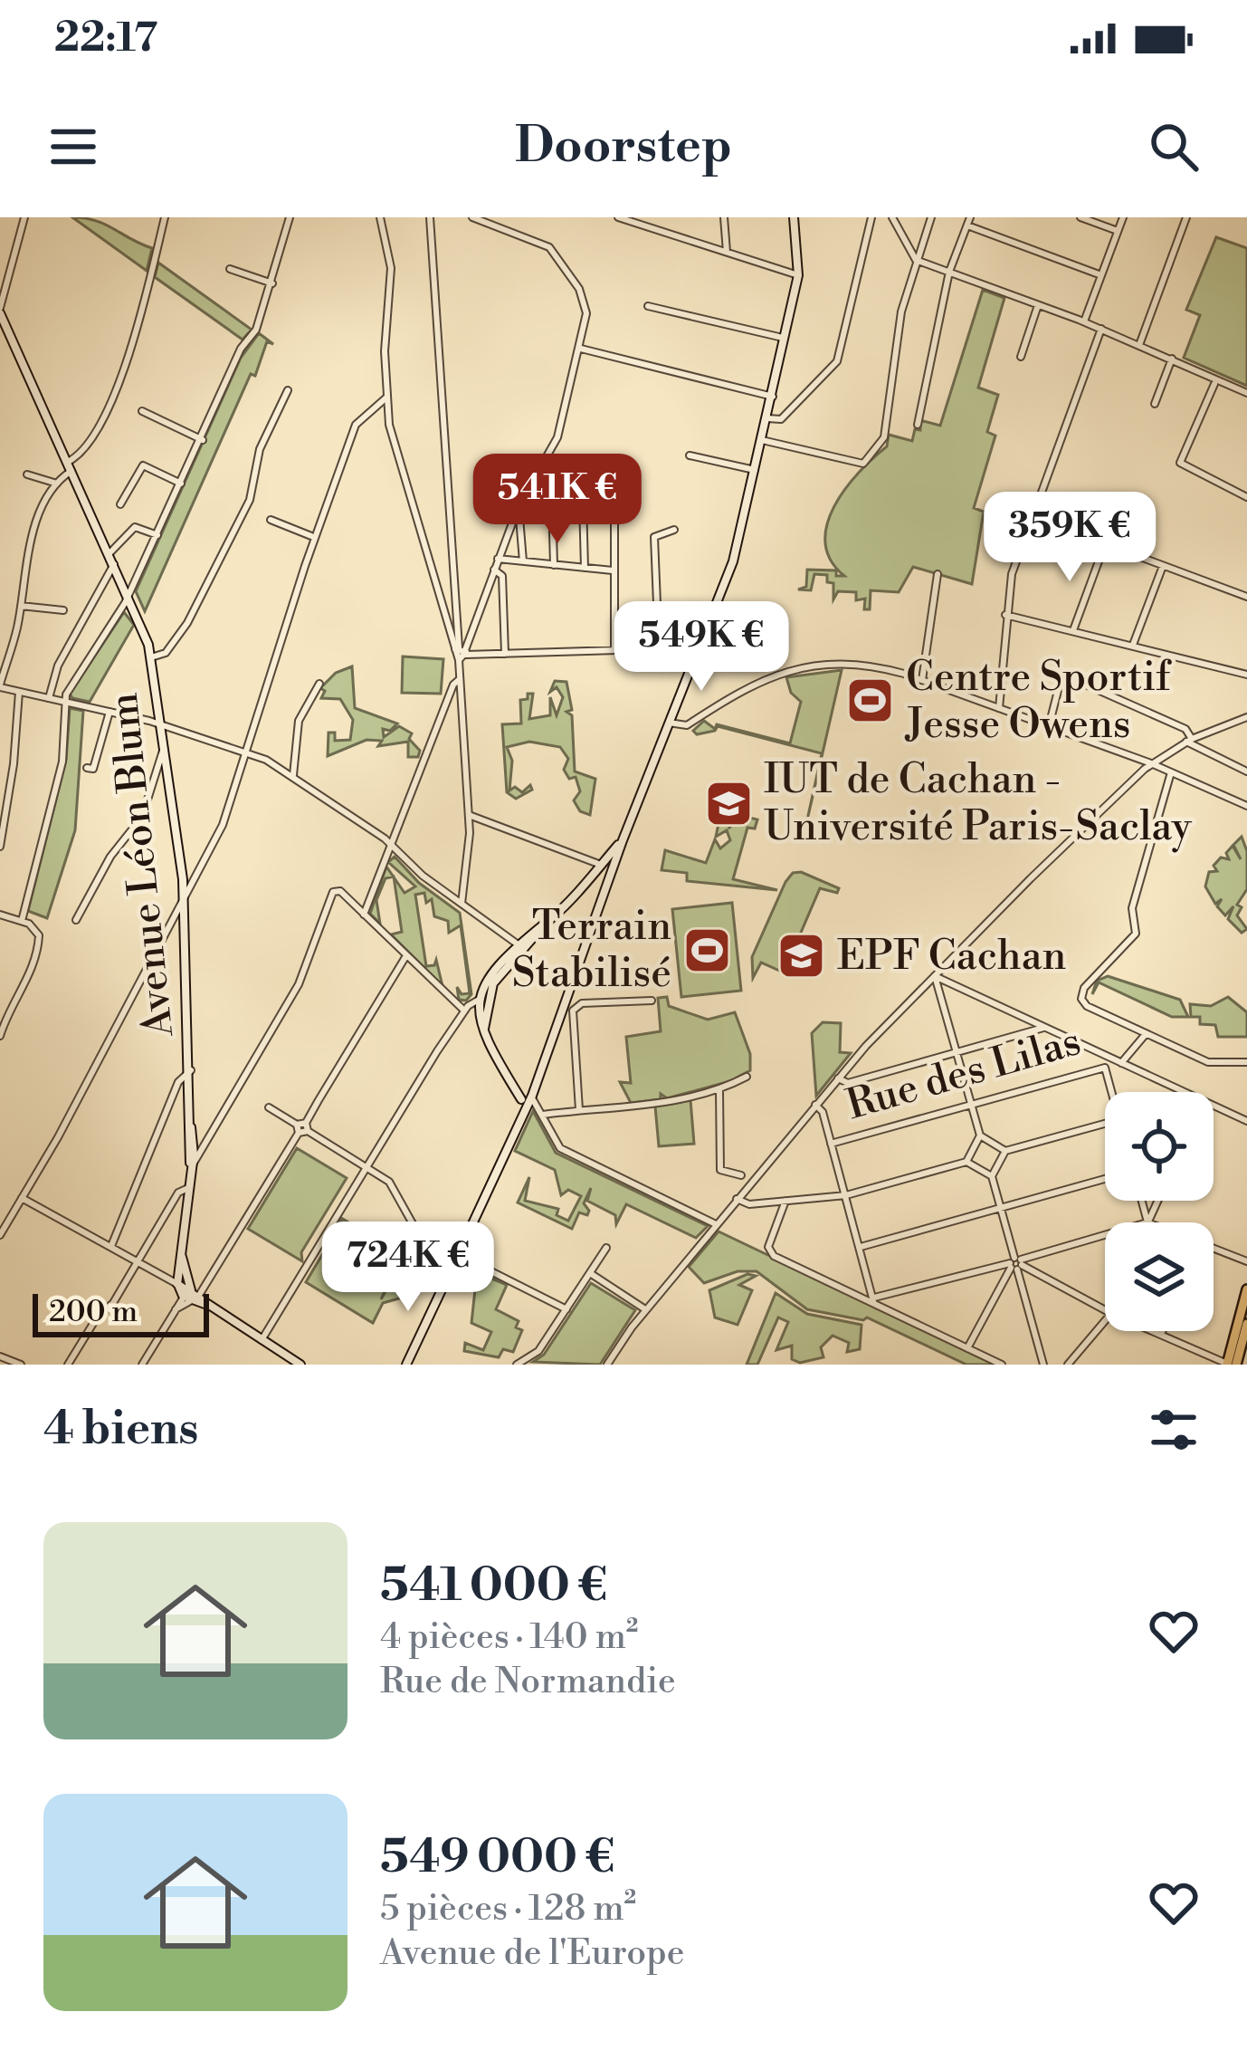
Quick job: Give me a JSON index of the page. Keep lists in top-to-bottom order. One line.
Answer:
{"streets":{"main road":["Avenue Léon Blum"],"street":["Rue des Lilas"]},"places":{"sports":["Centre Sportif Jesse Owens","Terrain Stabilisé"],"school or university":["IUT de Cachan - Université Paris-Saclay","EPF Cachan"]},"scale_bar":"200 m","page":{"status":"22:17","header":"Doorstep","price":["541K €","359K €","549K €","724K €"],"scale":"200 m","heading":"4 biens","list":[{"name":"541 000 €","note":"4 pièces · 140 m² · Rue de Normandie"},{"name":"549 000 €","note":"5 pièces · 128 m² · Avenue de l'Europe"}]}}
